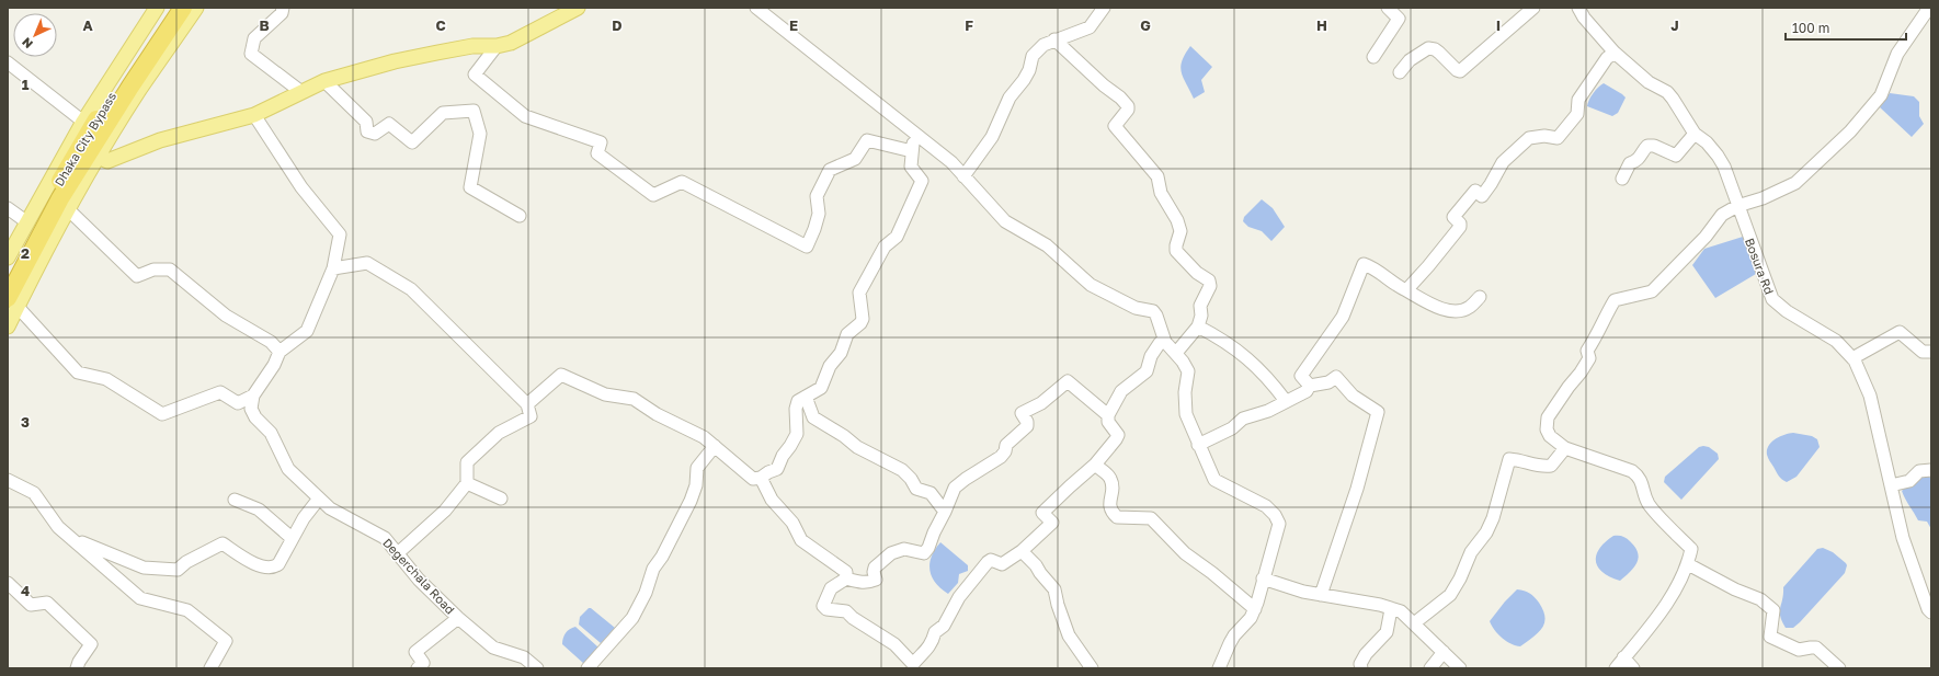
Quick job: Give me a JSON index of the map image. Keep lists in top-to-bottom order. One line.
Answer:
{"streets":{"highway":["Dhaka City Bypass"],"street":["Bosura Rd","Degerchala Road"]},"scale_bar":"100 m","north":"bottom left","grid":{"columns":["A","B","C","D","E","F","G","H","I","J"],"rows":["1","2","3","4"]}}
